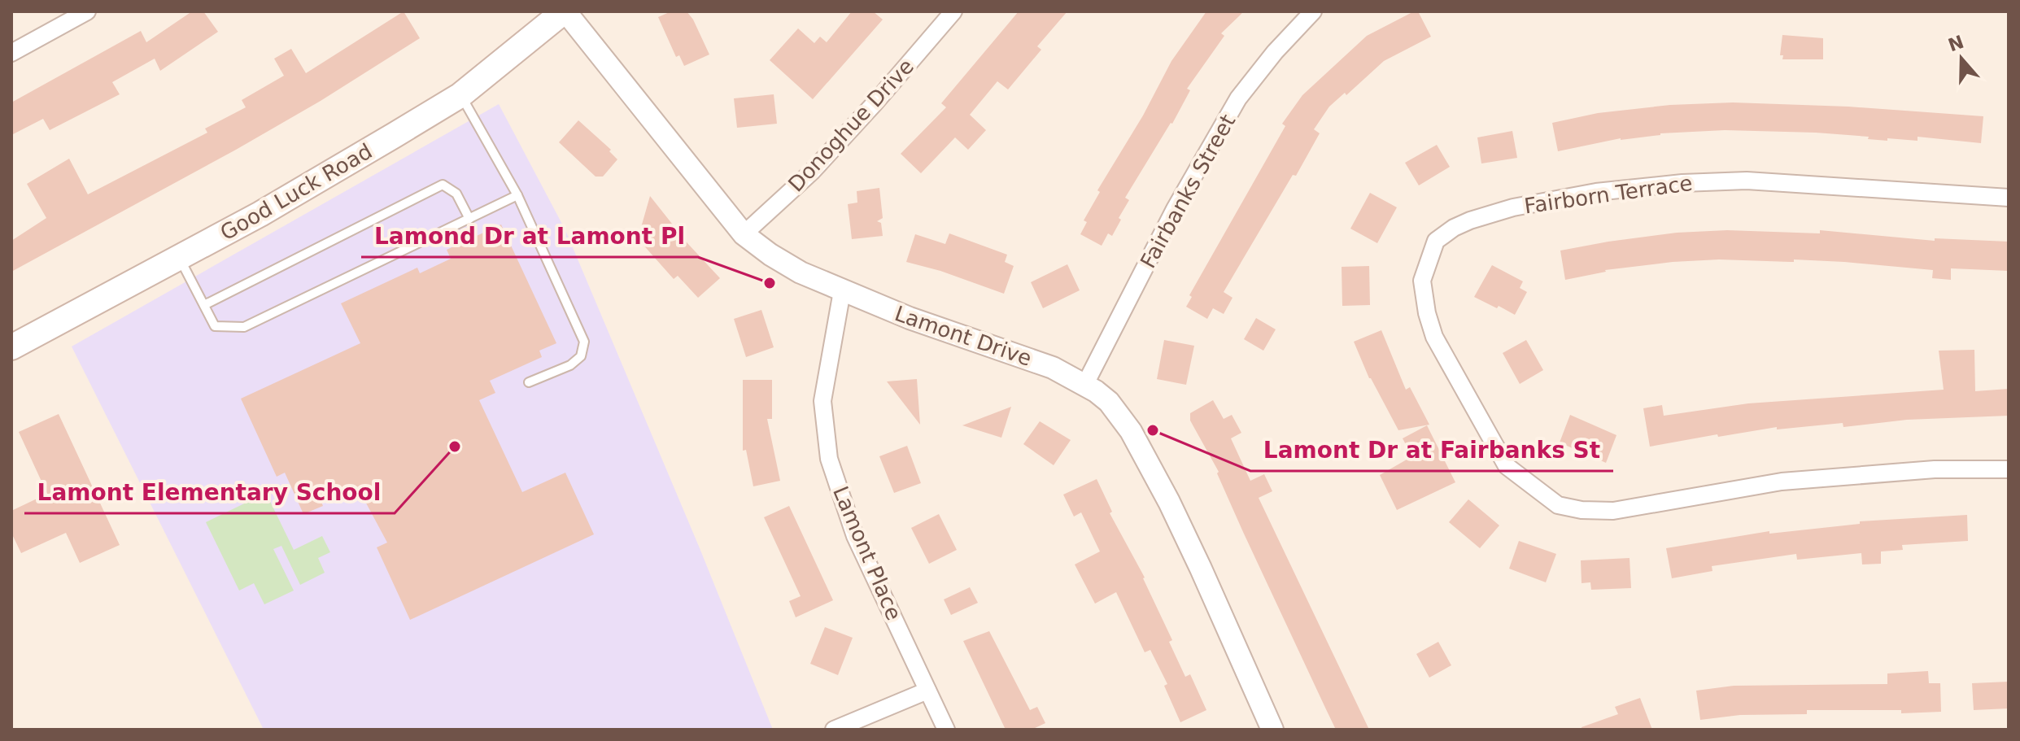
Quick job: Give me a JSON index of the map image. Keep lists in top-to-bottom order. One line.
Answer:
{"streets":{"main road":["Good Luck Road"],"street":["Donoghue Drive","Fairbanks Street","Fairborn Terrace","Lamont Drive","Lamont Place"]},"crossings":[["Donoghue Drive","Lamont Drive"],["Fairbanks Street","Lamont Drive"],["Good Luck Road","Lamont Drive"],["Lamont Drive","Lamont Place"]],"places":["Lamond Dr at Lamont Pl","Lamont Dr at Fairbanks St","Lamont Elementary School"],"north":"top"}
